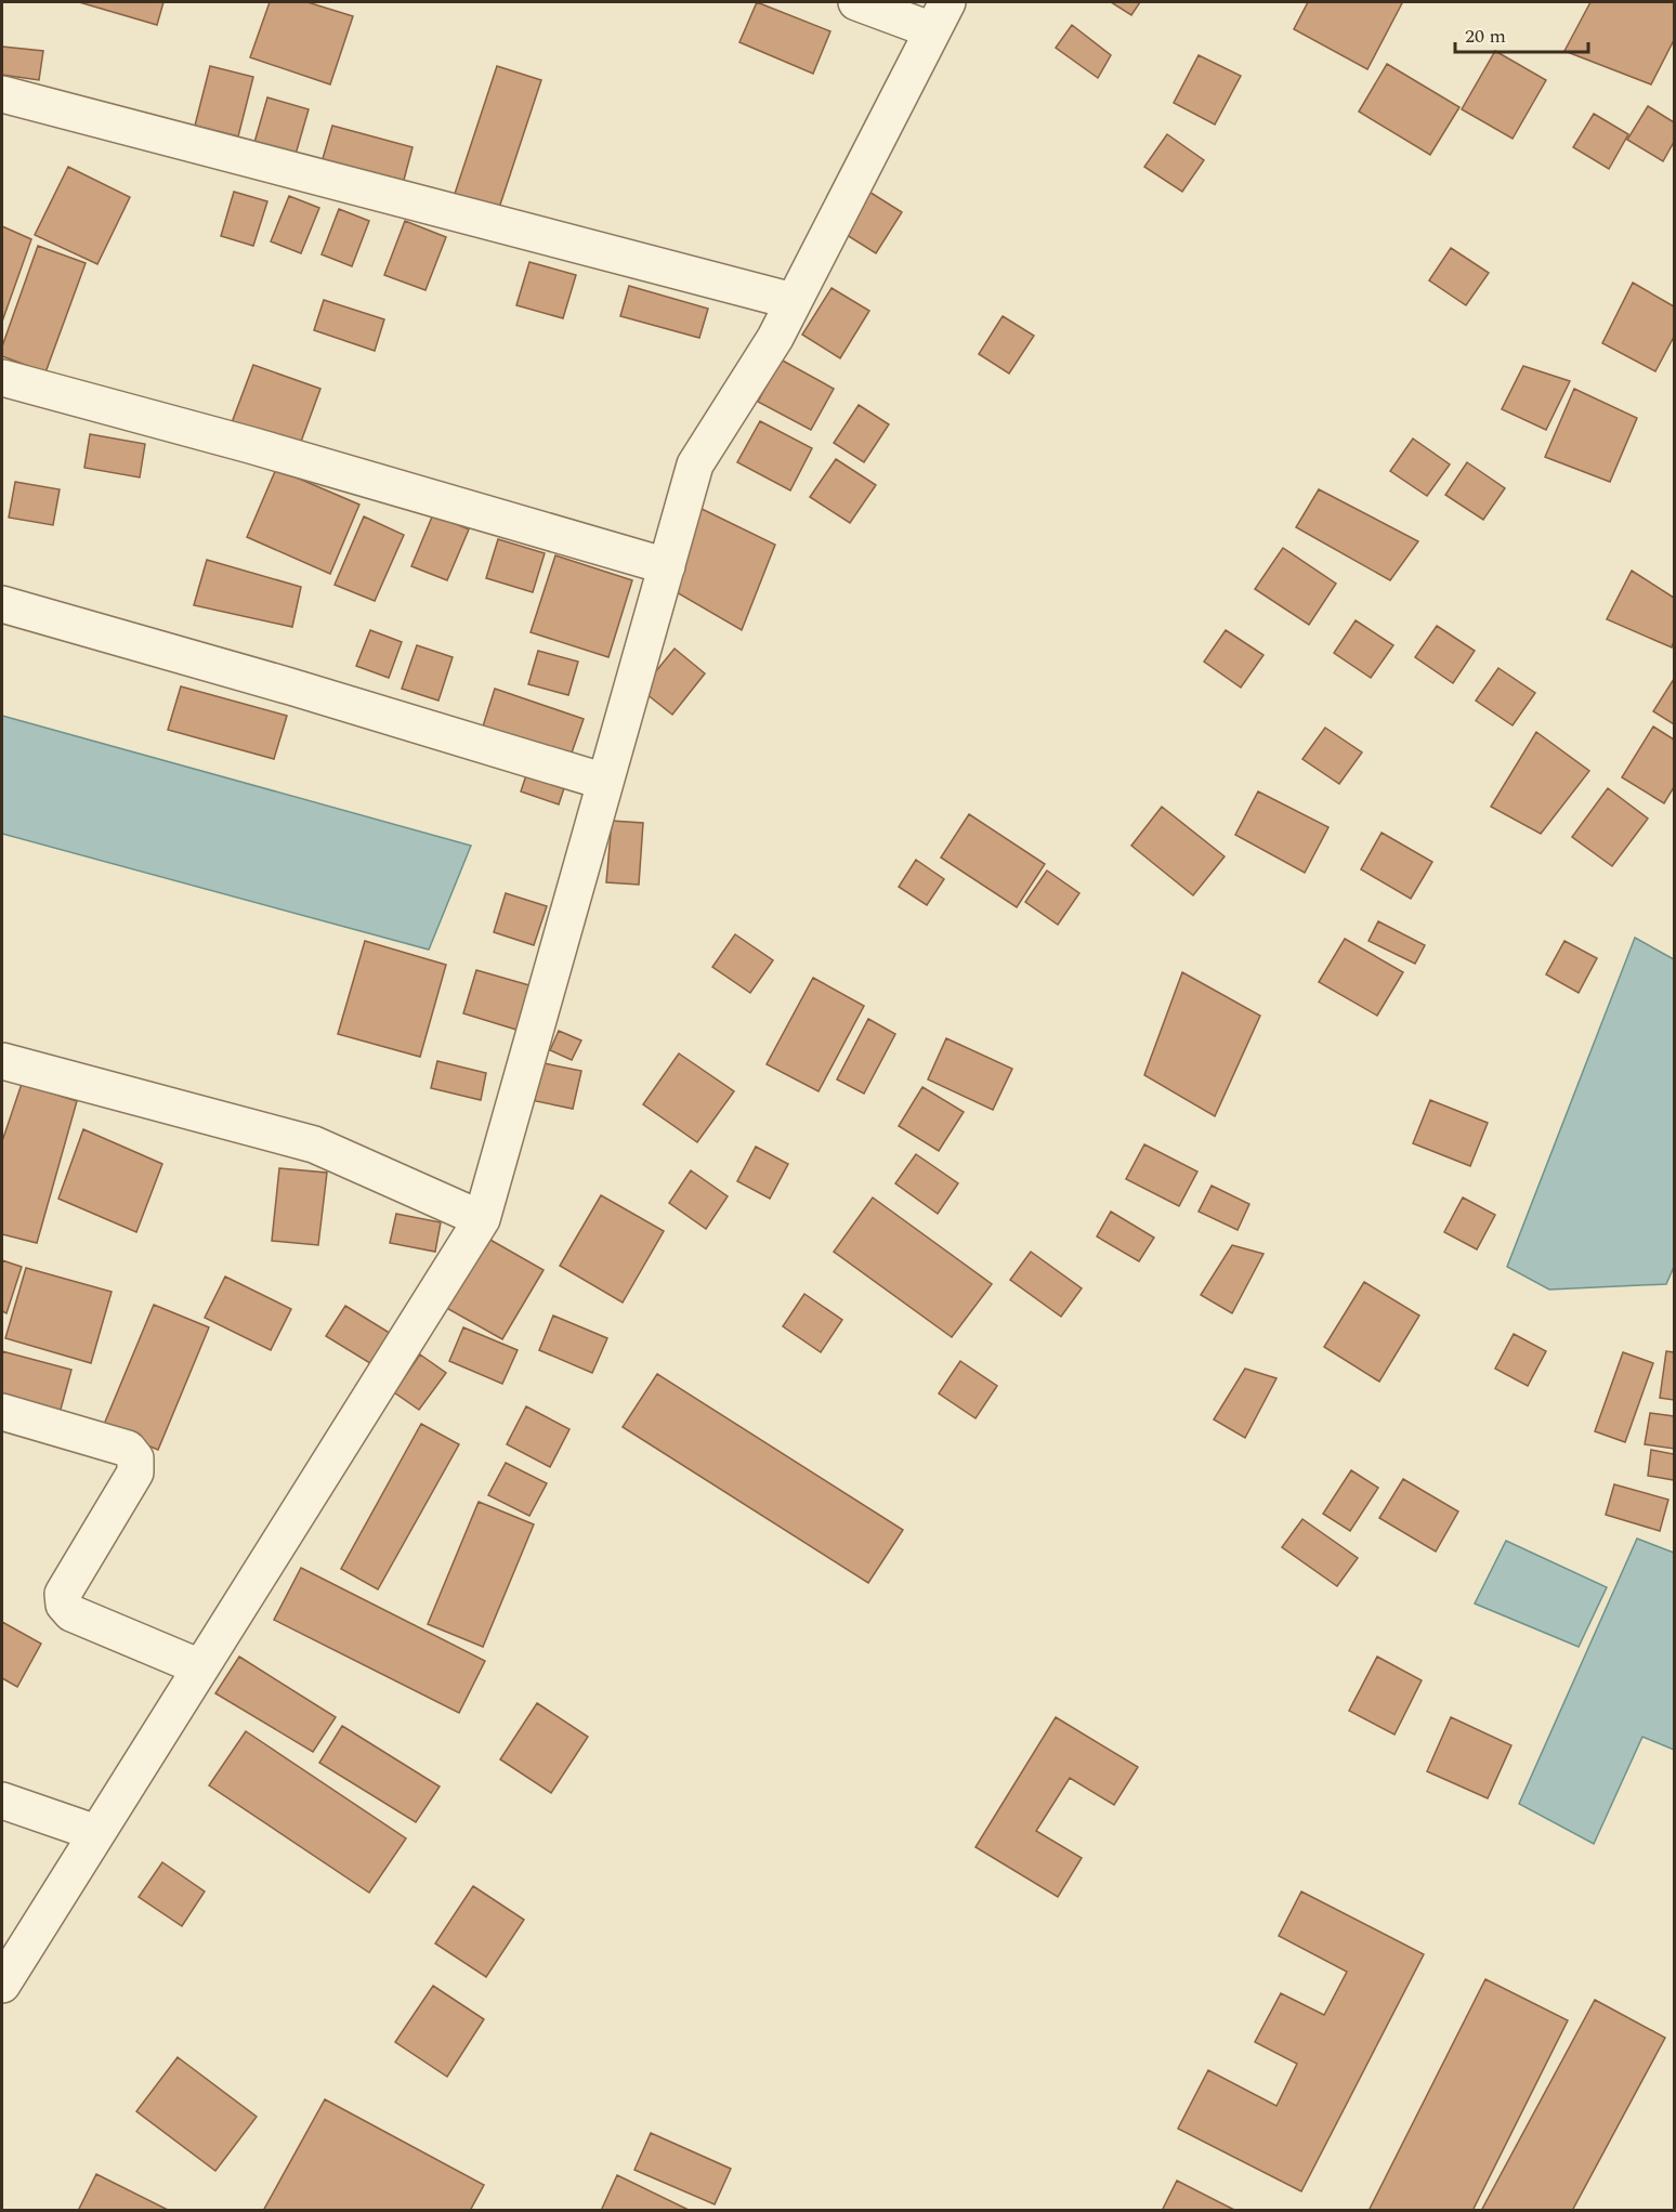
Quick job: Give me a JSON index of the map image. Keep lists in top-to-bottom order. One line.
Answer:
{"scale_bar":"20 m"}
